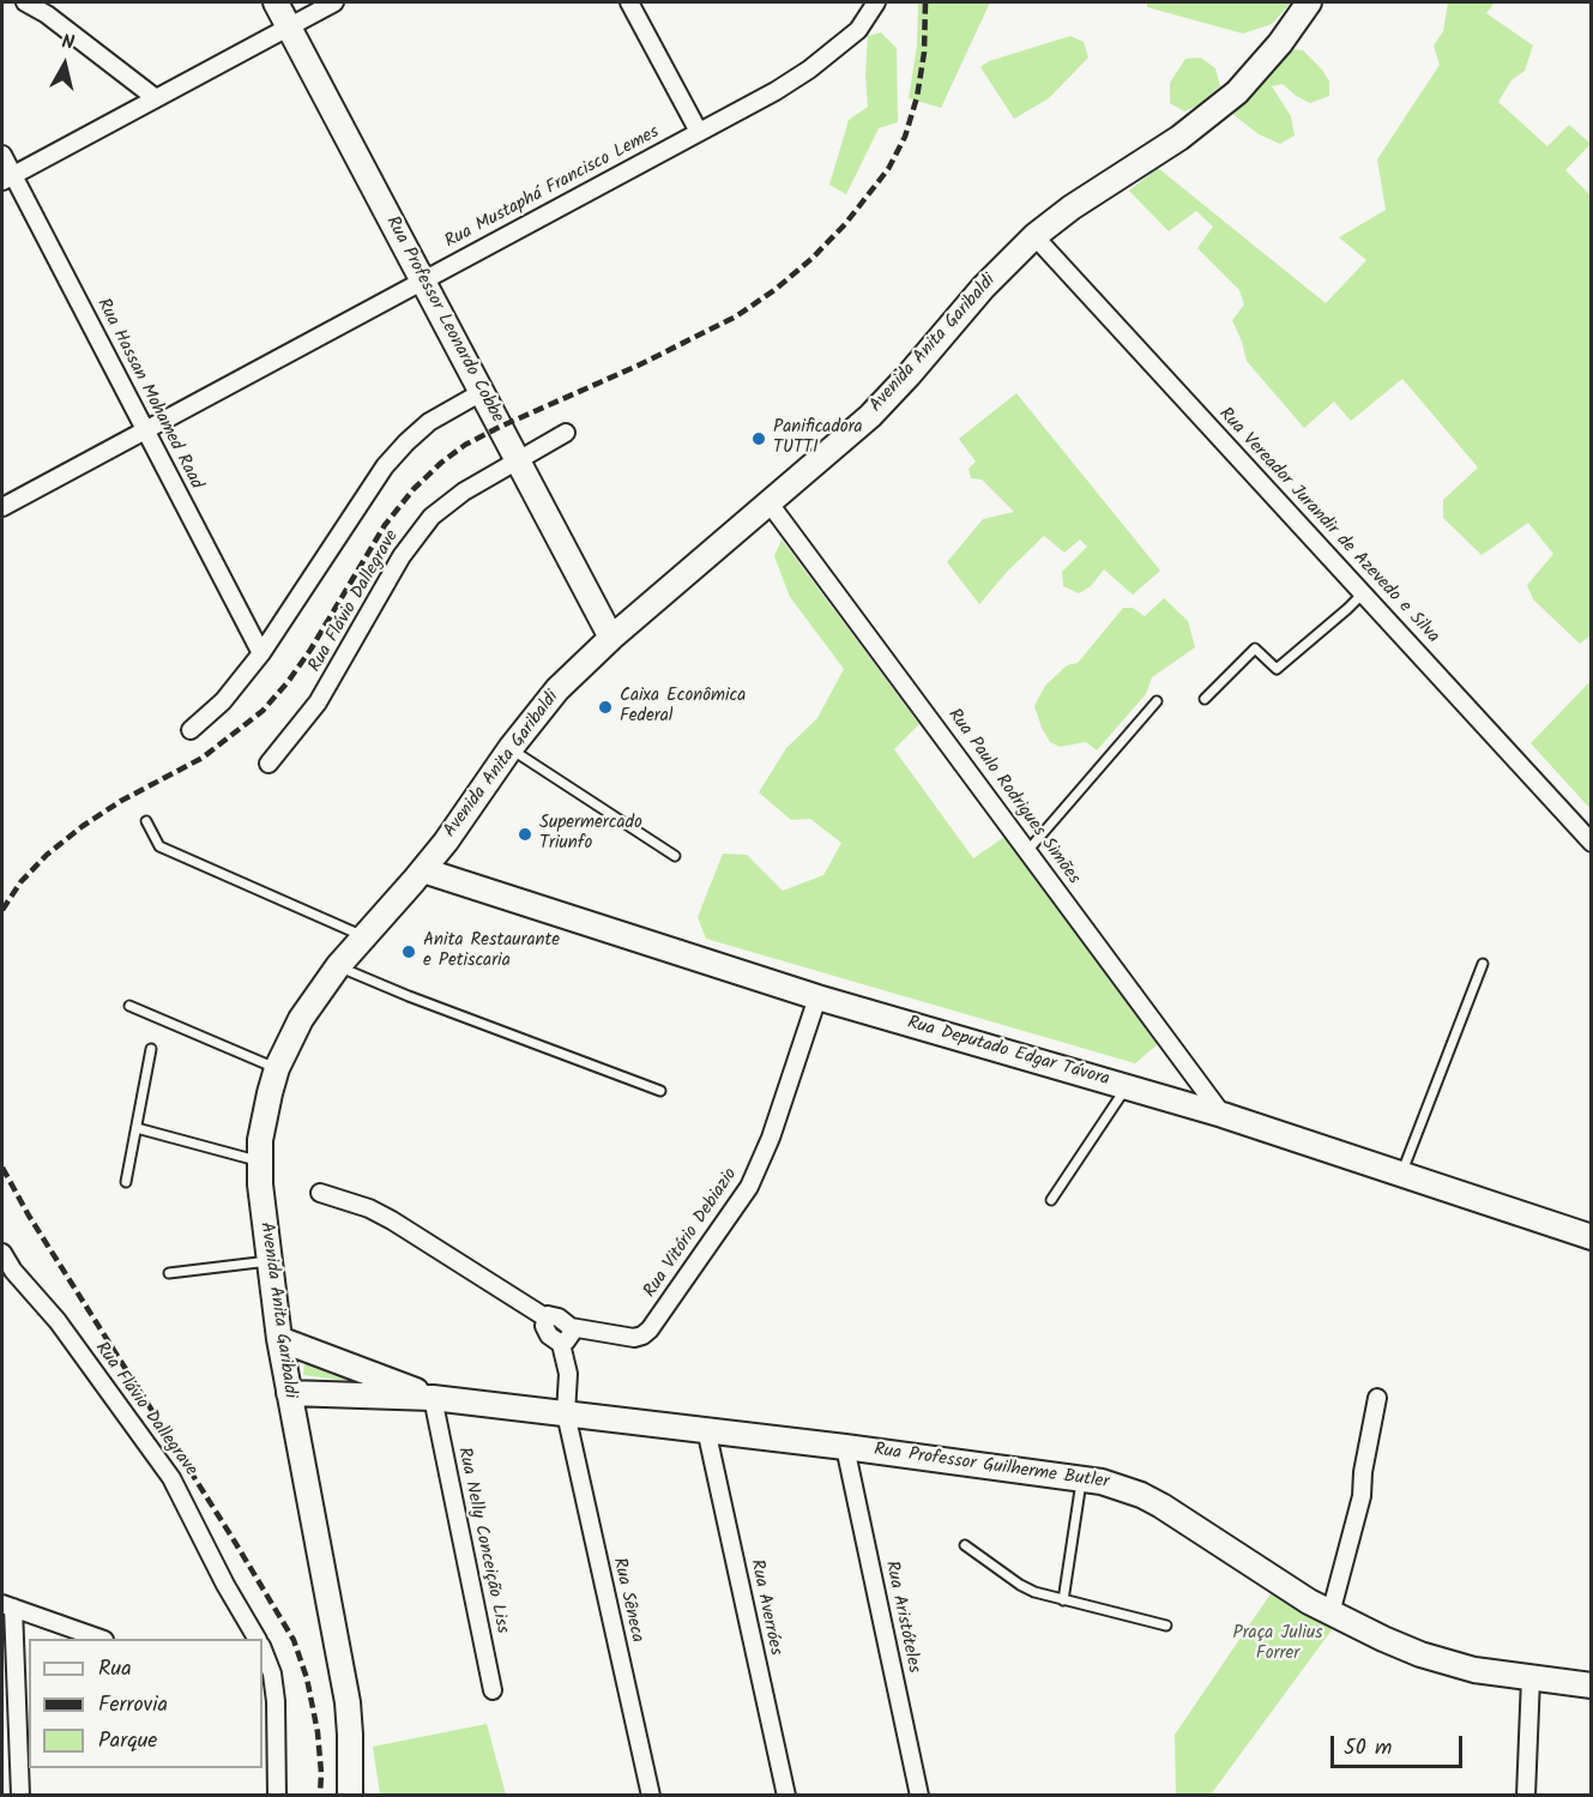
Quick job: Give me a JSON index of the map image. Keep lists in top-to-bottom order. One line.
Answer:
{"streets":{"main road":["Rua Professor Leonardo Cobbe","Avenida Anita Garibaldi","Rua Deputado Edgar Távora","Rua Professor Guilherme Butler"],"street":["Rua Mustaphá Francisco Lemes","Rua Hassan Mohamed Raad","Rua Vereador Jurandir de Azevedo e Silva","Rua Flávio Dallegrave","Rua Paulo Rodrigues Simões","Rua Vitório Debiazio","Rua Nelly Conceição Liss","Rua Sêneca","Rua Averróes","Rua Aristóteles"]},"crossings":[["Rua Mustaphá Francisco Lemes","Rua Professor Leonardo Cobbe"],["Rua Mustaphá Francisco Lemes","Rua Hassan Mohamed Raad"],["Rua Professor Leonardo Cobbe","Avenida Anita Garibaldi"],["Rua Professor Leonardo Cobbe","Rua Flávio Dallegrave"],["Avenida Anita Garibaldi","Rua Vereador Jurandir de Azevedo e Silva"],["Avenida Anita Garibaldi","Rua Paulo Rodrigues Simões"],["Avenida Anita Garibaldi","Rua Deputado Edgar Távora"],["Avenida Anita Garibaldi","Rua Professor Guilherme Butler"],["Rua Paulo Rodrigues Simões","Rua Deputado Edgar Távora"],["Rua Deputado Edgar Távora","Rua Vitório Debiazio"],["Rua Vitório Debiazio","Rua Sêneca"],["Rua Professor Guilherme Butler","Rua Nelly Conceição Liss"],["Rua Professor Guilherme Butler","Rua Sêneca"],["Rua Professor Guilherme Butler","Rua Averróes"],["Rua Professor Guilherme Butler","Rua Aristóteles"]],"parks":["Praça Julius Forrer"],"places":["Panificadora TUTTI","Caixa Econômica Federal","Supermercado Triunfo","Anita Restaurante e Petiscaria"],"legend":["Rua","Ferrovia","Parque"],"scale_bar":"50 m","north":"top"}
